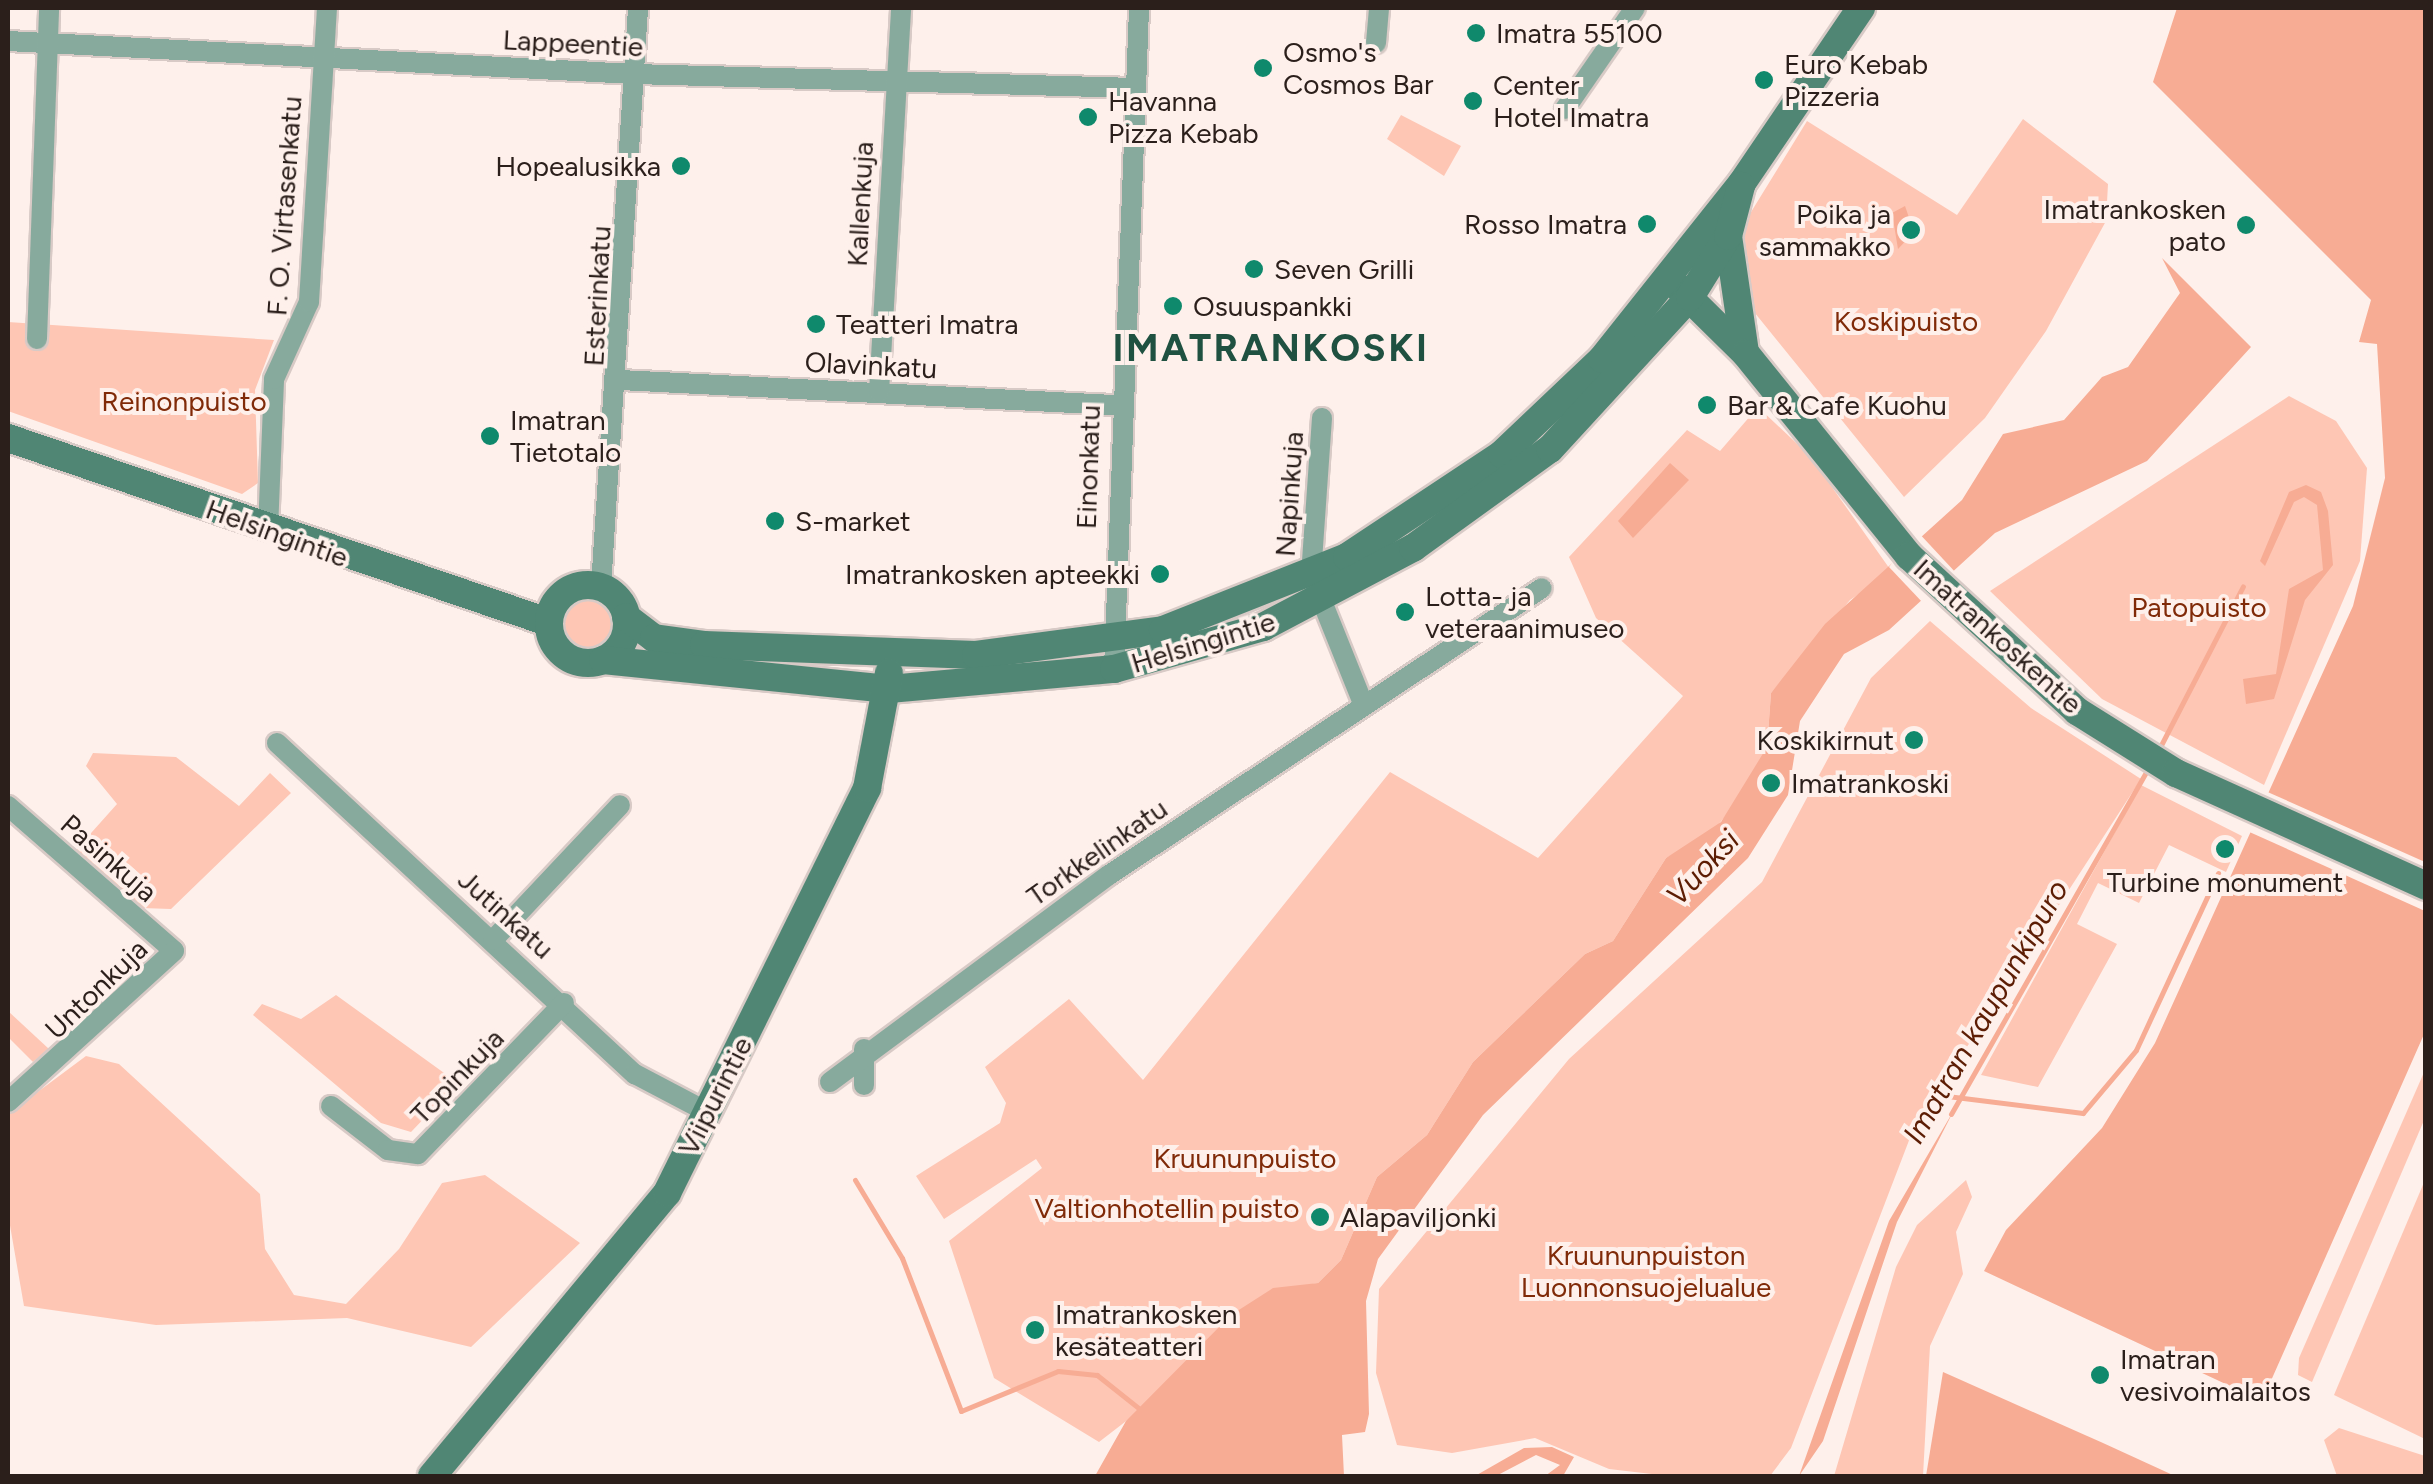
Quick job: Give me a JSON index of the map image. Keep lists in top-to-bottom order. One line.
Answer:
{"streets":{"main road":["Helsingintie","Imatrankoskentie","Viipurintie"],"street":["Lappeentie","Kallenkuja","F. O. Virtasenkatu","Esterinkatu","Olavinkatu","Einonkatu","Napinkuja","Torkkelinkatu","Pasinkuja","Jutinkatu","Untonkuja","Topinkuja"]},"crossings":[["Lappeentie","Kallenkuja"],["Lappeentie","F. O. Virtasenkatu"],["Lappeentie","Esterinkatu"],["Lappeentie","Einonkatu"],["Kallenkuja","Olavinkatu"],["F. O. Virtasenkatu","Helsingintie"],["Esterinkatu","Olavinkatu"],["Esterinkatu","Helsingintie"],["Olavinkatu","Einonkatu"],["Einonkatu","Helsingintie"],["Napinkuja","Helsingintie"],["Helsingintie","Imatrankoskentie"],["Helsingintie","Viipurintie"],["Pasinkuja","Untonkuja"],["Jutinkatu","Topinkuja"],["Jutinkatu","Viipurintie"]],"districts":["IMATRANKOSKI"],"water":["Vuoksi","Imatran kaupunkipuro"],"parks":["Koskipuisto","Reinonpuisto","Patopuisto","Kruununpuisto","Valtionhotellin puisto","Kruununpuiston Luonnonsuojelualue"],"places":["Imatra 55100","Osmo's Cosmos Bar","Euro Kebab Pizzeria","Center Hotel Imatra","Havanna Pizza Kebab","Hopealusikka","Rosso Imatra","Imatrankosken pato","Poika ja sammakko","Seven Grilli","Osuuspankki","Teatteri Imatra","Bar & Cafe Kuohu","Imatran Tietotalo","S-market","Imatrankosken apteekki","Lotta- ja veteraanimuseo","Koskikirnut","Imatrankoski","Turbine monument","Alapaviljonki","Imatrankosken kesäteatteri","Imatran vesivoimalaitos"]}
